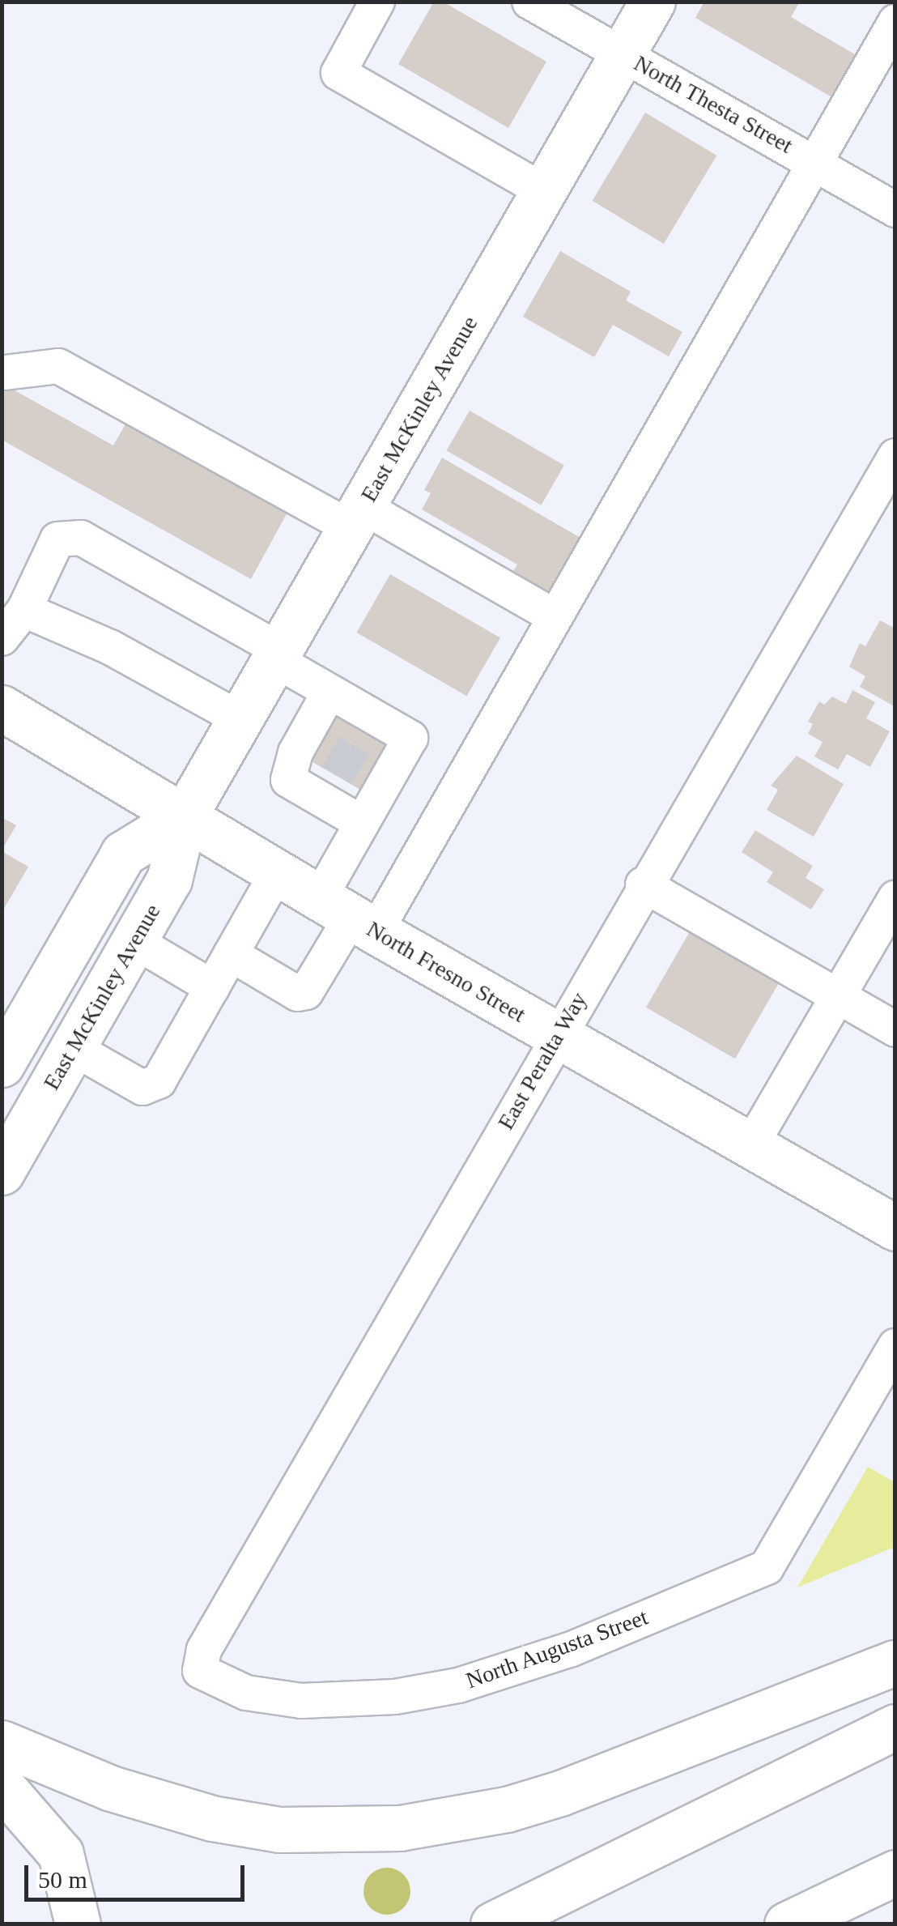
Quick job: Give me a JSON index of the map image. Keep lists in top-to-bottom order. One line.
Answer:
{"streets":{"main road":["East McKinley Avenue","North Fresno Street"],"street":["North Thesta Street","East Peralta Way","North Augusta Street"]},"crossings":[["North Thesta Street","East McKinley Avenue"],["East McKinley Avenue","North Fresno Street"],["North Fresno Street","East Peralta Way"],["East Peralta Way","North Augusta Street"]],"scale_bar":"50 m"}
